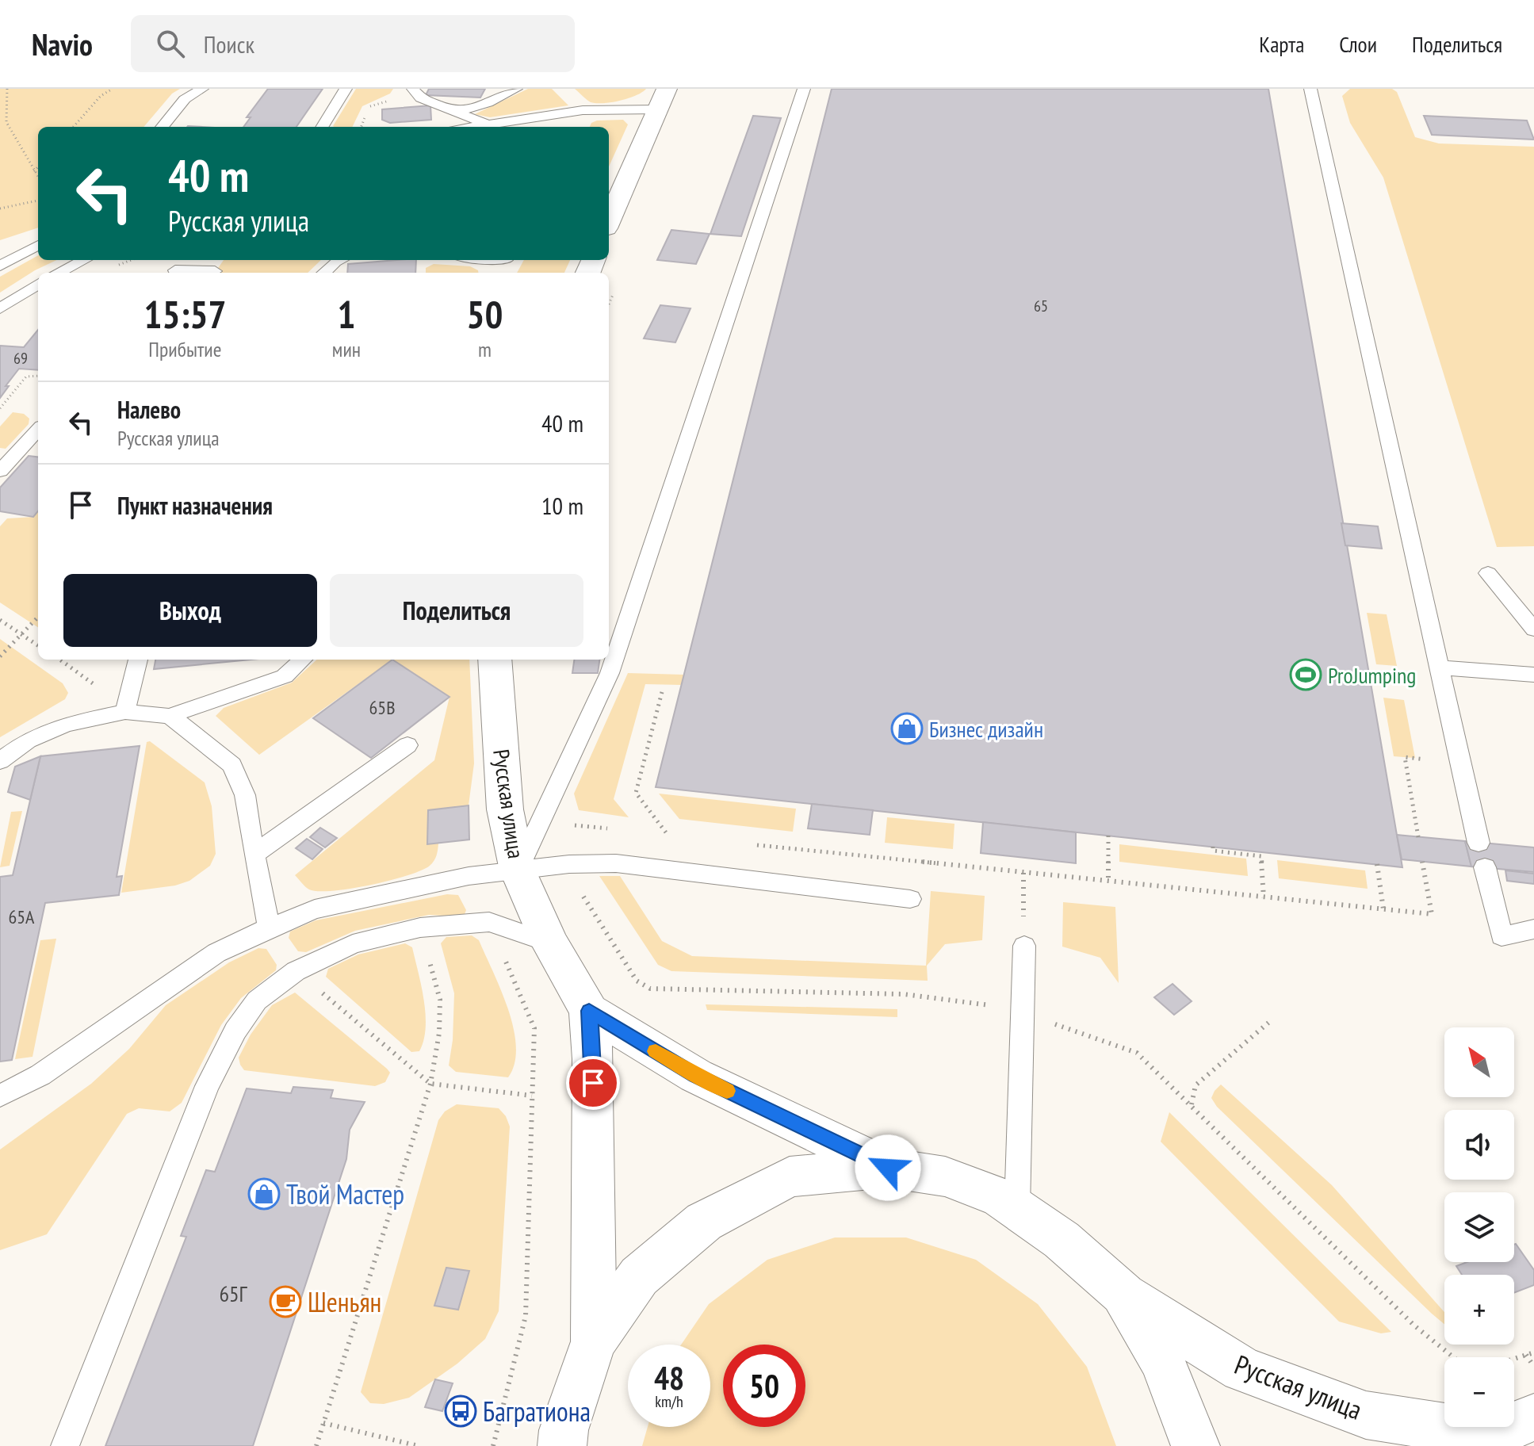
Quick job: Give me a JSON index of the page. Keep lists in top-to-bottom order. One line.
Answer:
{"streets":{"main road":["Русская улица"]},"places":{"sports":["ProJumping"],"shop":["Бизнес дизайн","Твой Мастер"],"cafe":["Шеньян"],"bus stop":["Багратиона"]},"house_numbers":["65","69","65В","65А","65Г"],"north":"top left","page":{"header":"Navio","search":"Поиск","nav":["Карта","Слои","Поделиться"],"turn":["40 m","Русская улица"],"eta":["15:57","Прибытие","1","мин","50","m"],"list":[{"name":"Налево","note":"Русская улица","value":"40 m"},{"name":"Пункт назначения","value":"10 m"}],"buttons":["Выход","Поделиться"],"map_buttons":["+","−"],"speed":"48 km/h","limit":"50"}}
